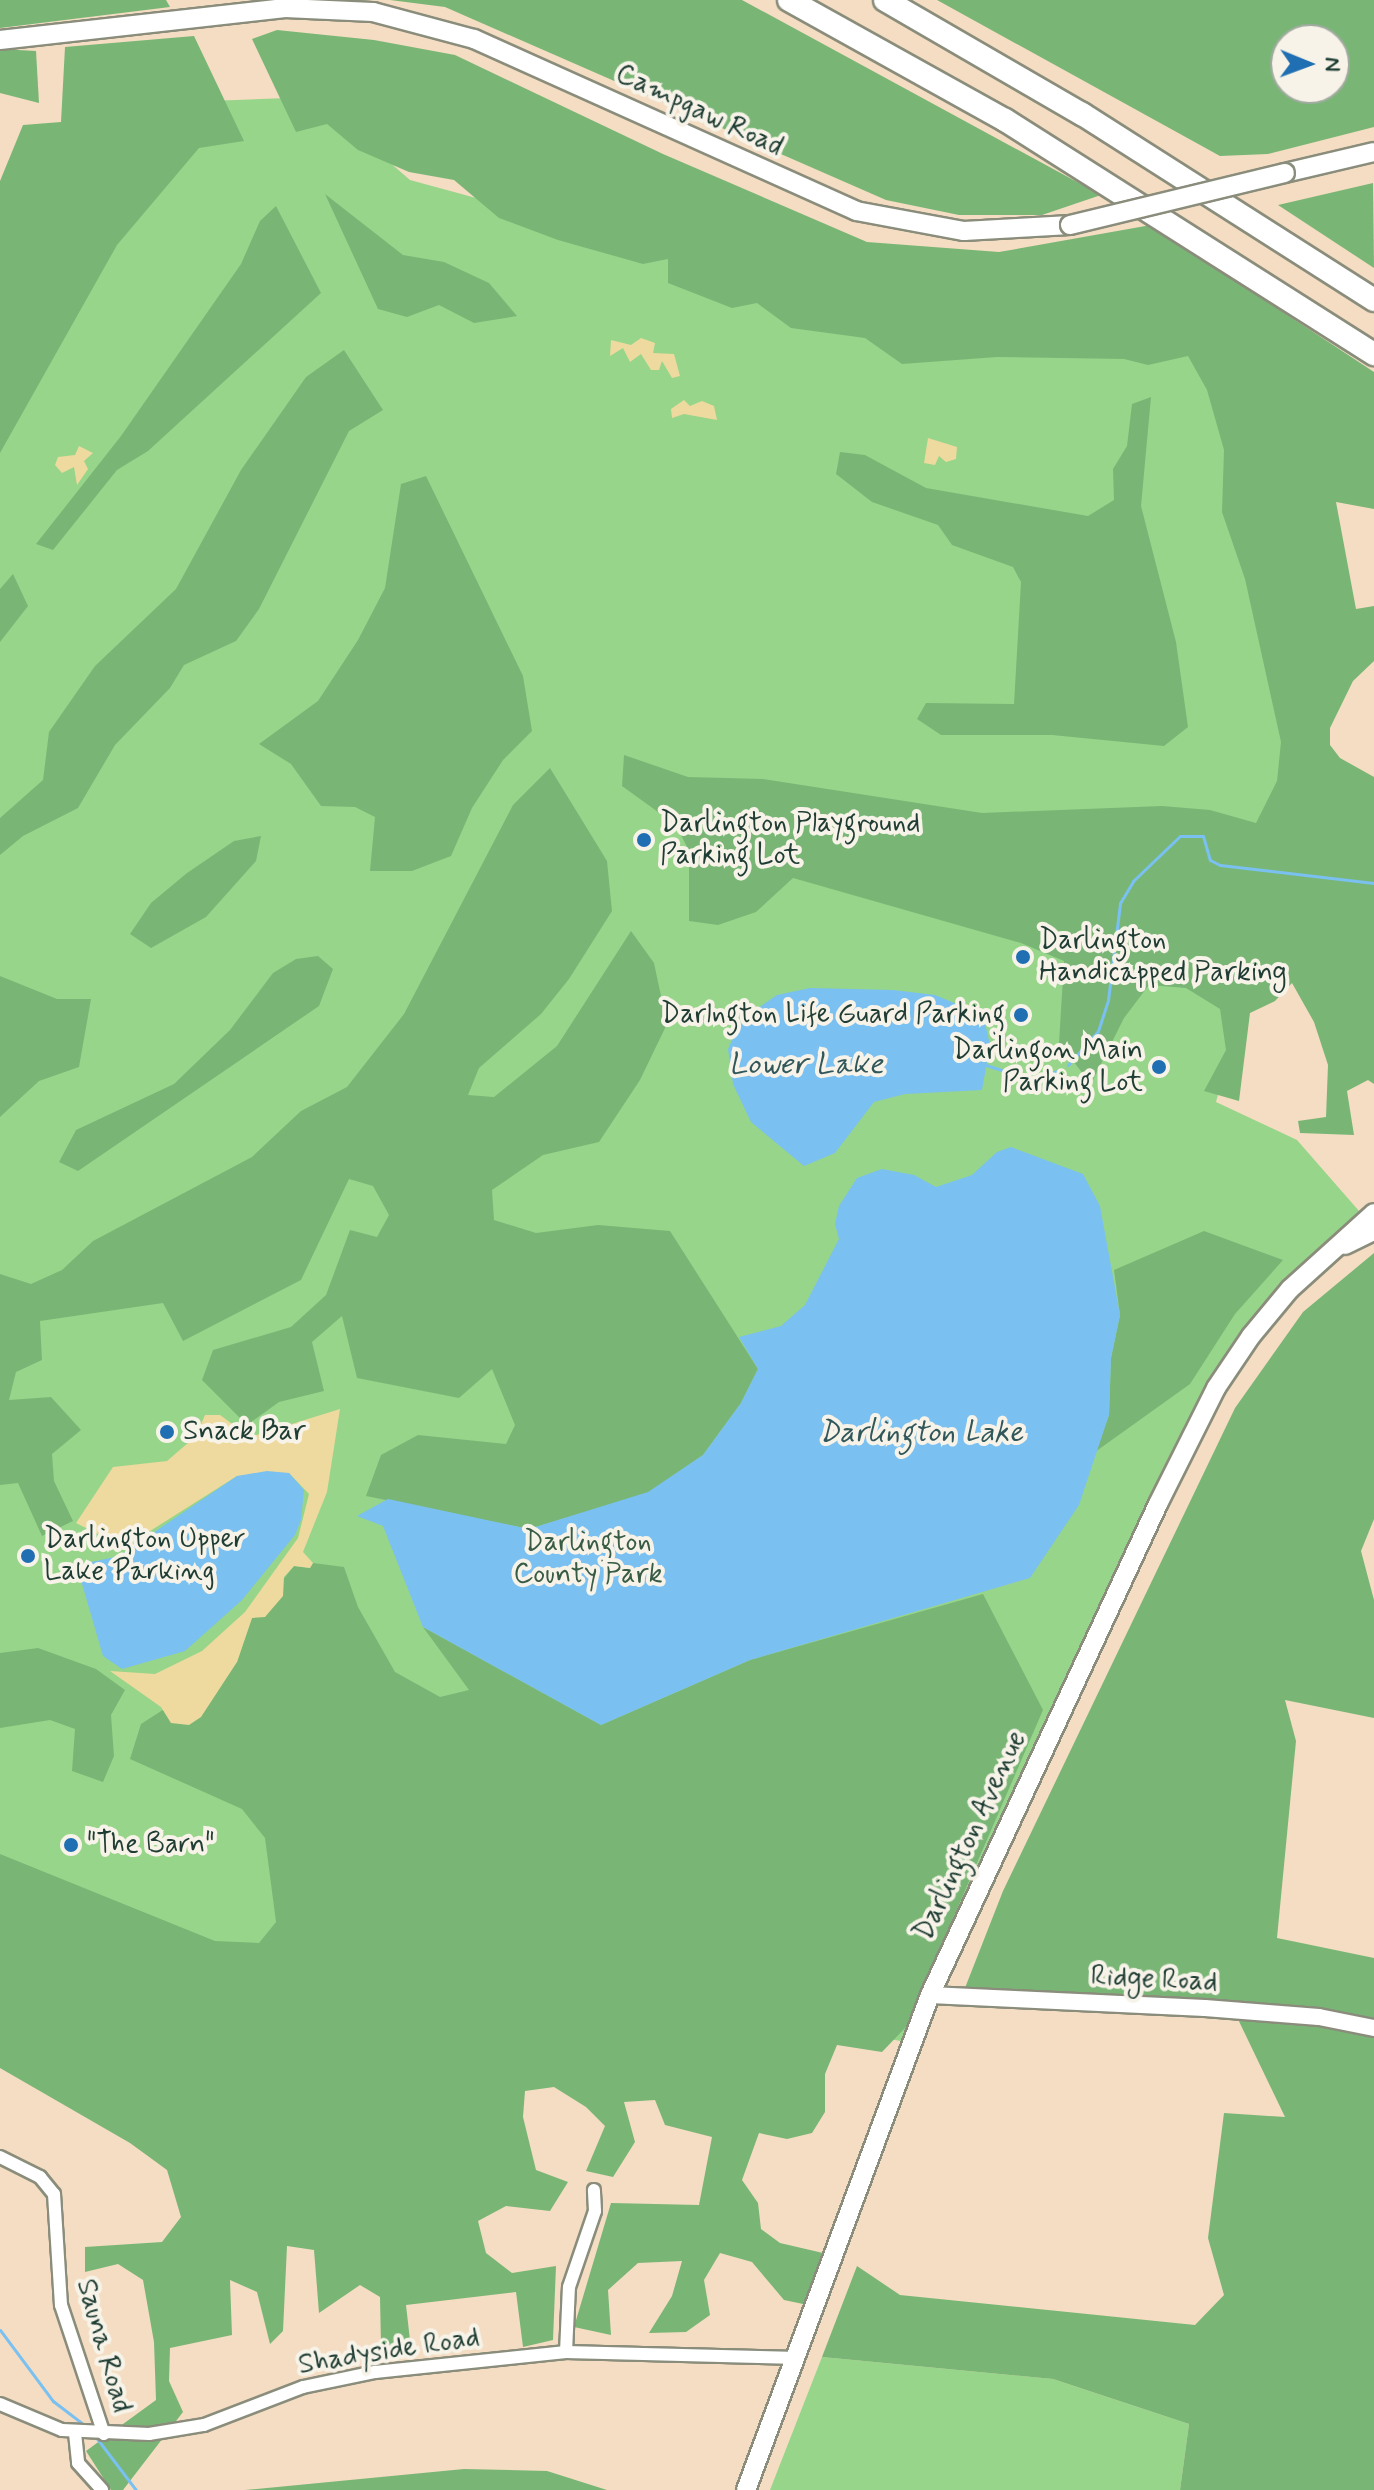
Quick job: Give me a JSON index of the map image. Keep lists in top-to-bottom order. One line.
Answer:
{"streets":{"main road":["Campgaw Road","Darlington Avenue"],"street":["Ridge Road","Sauna Road","Shadyside Road"]},"crossings":[["Darlington Avenue","Ridge Road"],["Darlington Avenue","Shadyside Road"],["Sauna Road","Shadyside Road"]],"water":["Lower Lake","Darlington Lake"],"parks":["Darlington County Park"],"places":["Darlington Playground Parking Lot","Darlington Handicapped Parking","Darlngton Life Guard Parking","Darlingon Main Parking Lot","Snack Bar","Darlington Upper Lake Parking","\"The Barn\""],"north":"right"}
